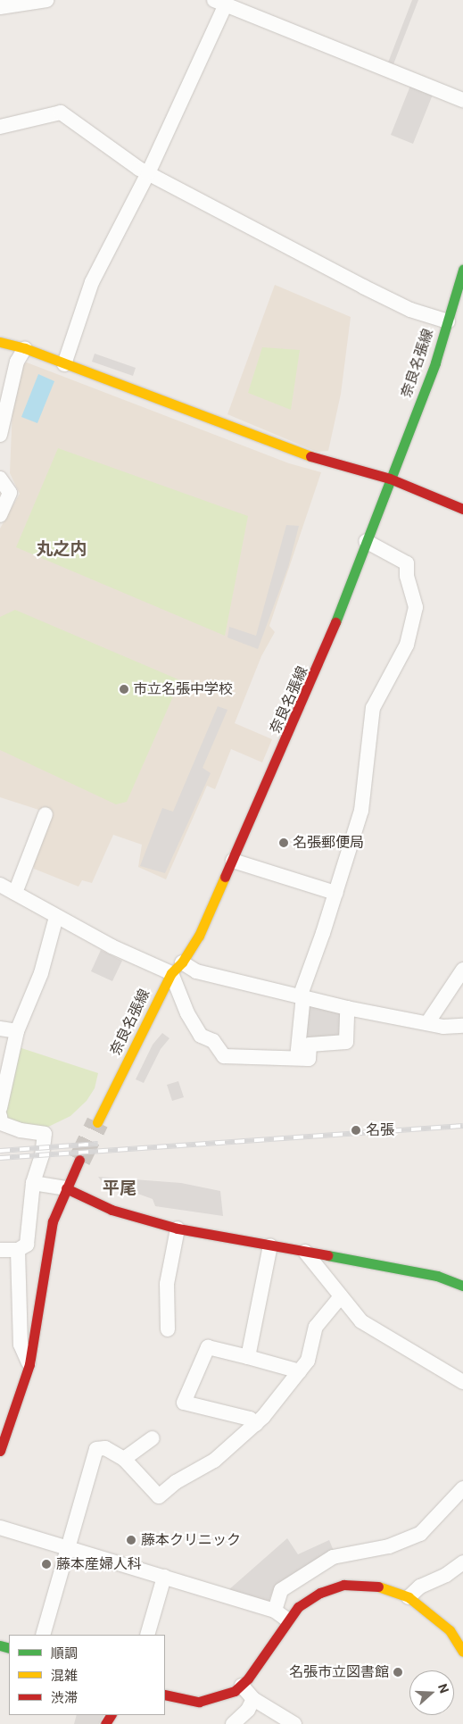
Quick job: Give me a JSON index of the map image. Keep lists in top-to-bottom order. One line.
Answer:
{"streets":{"street":["奈良名張線"]},"districts":["丸之内","平尾"],"places":["市立名張中学校","名張郵便局","名張","藤本クリニック","藤本産婦人科","名張市立図書館"],"legend":["順調","混雑","渋滞"],"north":"right"}
